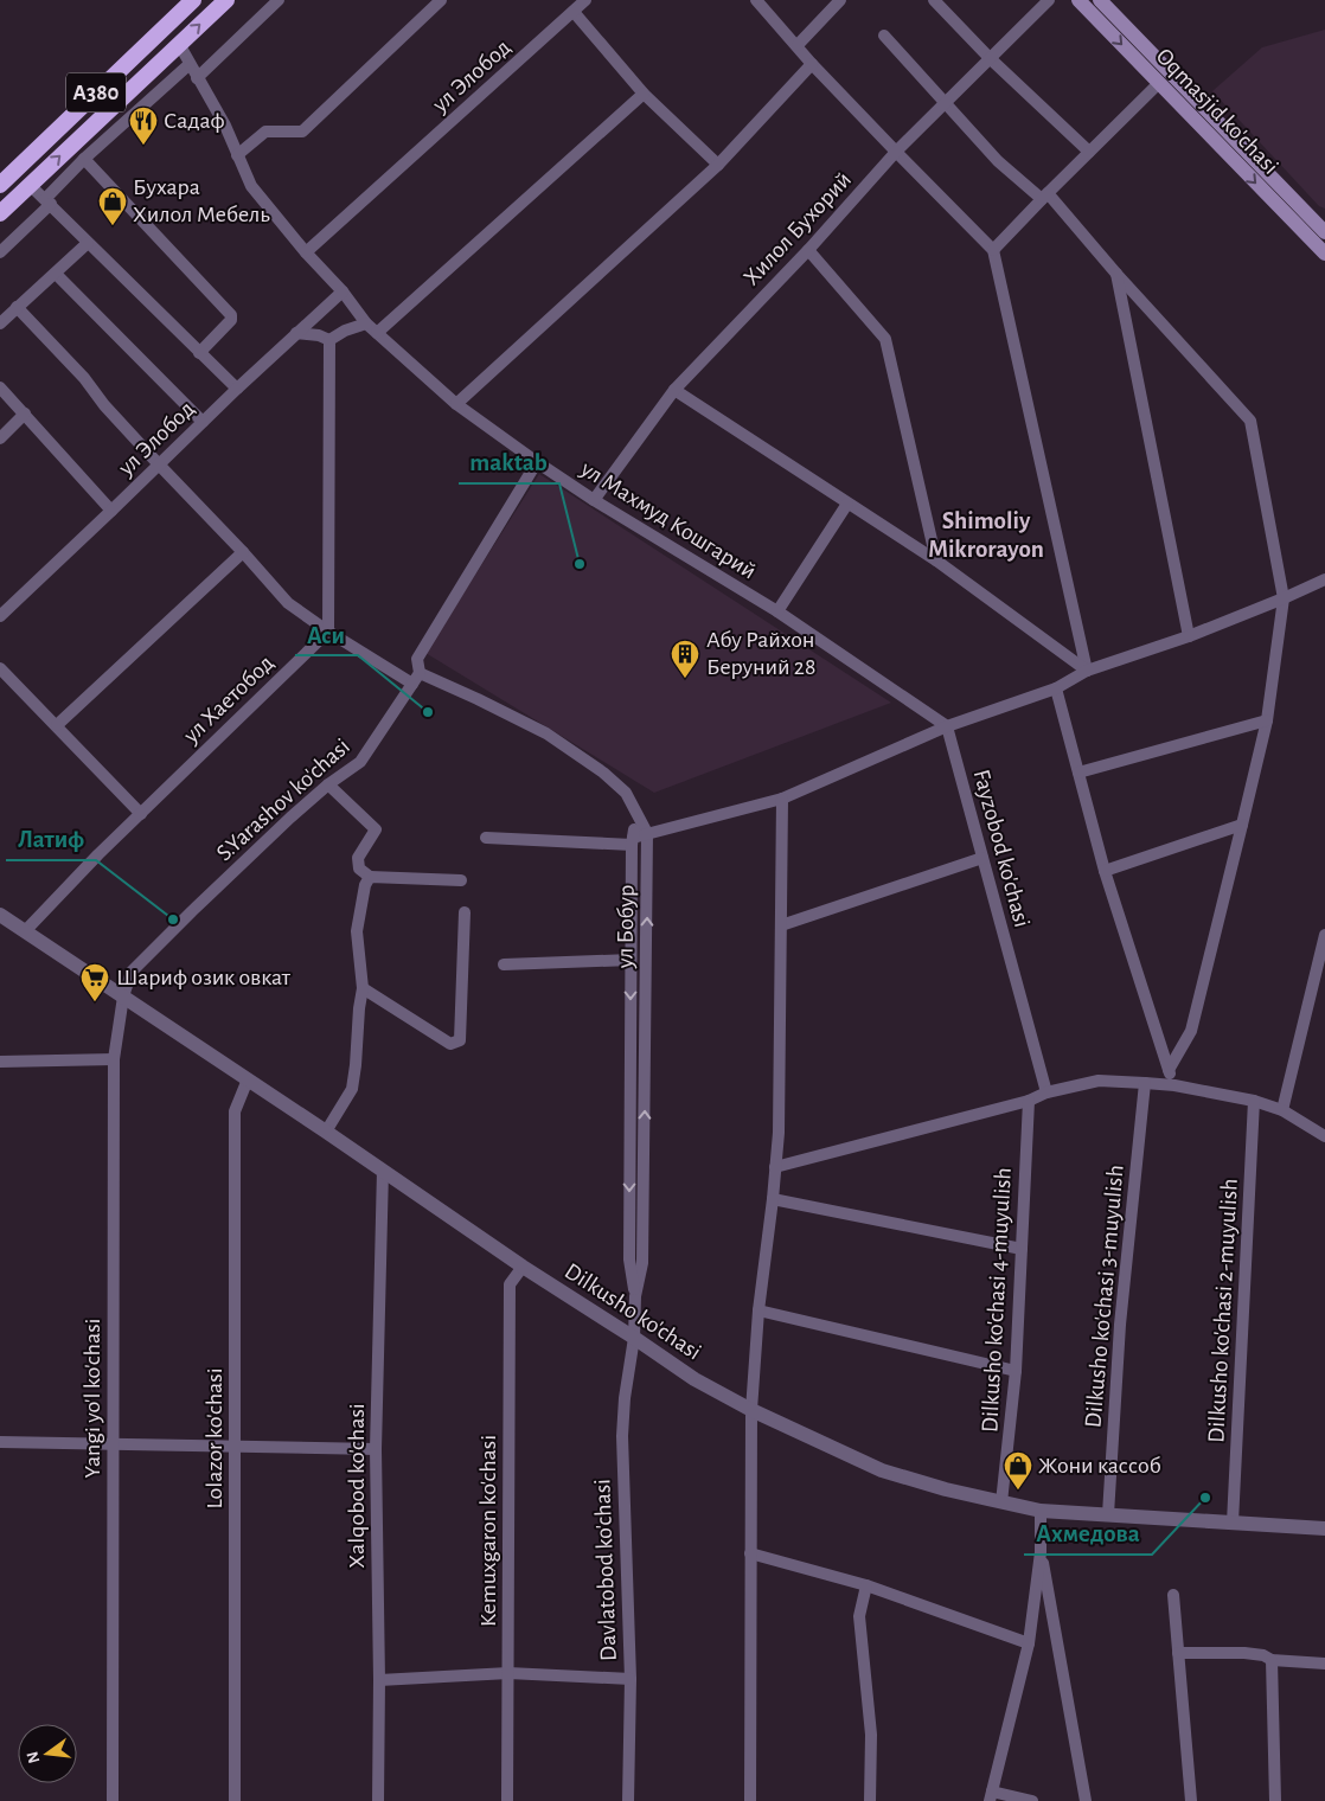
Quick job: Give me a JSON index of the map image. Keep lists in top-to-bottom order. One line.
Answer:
{"streets":{"highway":["A380"],"main road":["Oqmasjid ko'chasi"],"street":["ул Элобод","Хилол Бухорий","ул Махмуд Кошгарий","ул Хаетобод","S.Yarashov ko'chasi","Fayzobod ko'chasi","ул Бобур","Dilkusho ko'chasi 3-muyulish","Dilkusho ko'chasi 4-muyulish","Dilkusho ko'chasi 2-muyulish","Dilkusho ko'chasi","Yangi yo'l ko'chasi","Lolazor ko'chasi","Xalqobod ko'chasi","Kemuxgaron ko'chasi","Davlatobod ko'chasi"]},"crossings":[["ул Элобод","ул Махмуд Кошгарий"],["A380","ул Махмуд Кошгарий"],["Хилол Бухорий","ул Махмуд Кошгарий"],["ул Махмуд Кошгарий","S.Yarashov ko'chasi"],["ул Махмуд Кошгарий","Fayzobod ko'chasi"],["ул Хаетобод","Dilkusho ko'chasi"],["S.Yarashov ko'chasi","Dilkusho ko'chasi"],["S.Yarashov ko'chasi","Yangi yo'l ko'chasi"],["ул Бобур","Dilkusho ko'chasi"],["ул Бобур","Davlatobod ko'chasi"],["Dilkusho ko'chasi 3-muyulish","Dilkusho ko'chasi"],["Dilkusho ko'chasi 4-muyulish","Dilkusho ko'chasi"],["Dilkusho ko'chasi 2-muyulish","Dilkusho ko'chasi"],["Dilkusho ko'chasi","Yangi yo'l ko'chasi"],["Dilkusho ko'chasi","Lolazor ko'chasi"],["Dilkusho ko'chasi","Xalqobod ko'chasi"],["Dilkusho ko'chasi","Kemuxgaron ko'chasi"],["Dilkusho ko'chasi","Davlatobod ko'chasi"]],"districts":["Shimoliy Mikrorayon"],"places":{"restaurant":["Садаф"],"shop":["Бухара Хилол Мебель","Жони кассоб"],"other":["maktab","Аси","Латиф","Ахмедова"],"building":["Абу Райхон Беруний 28"],"supermarket":["Шариф озик овкат"]},"north":"left"}
